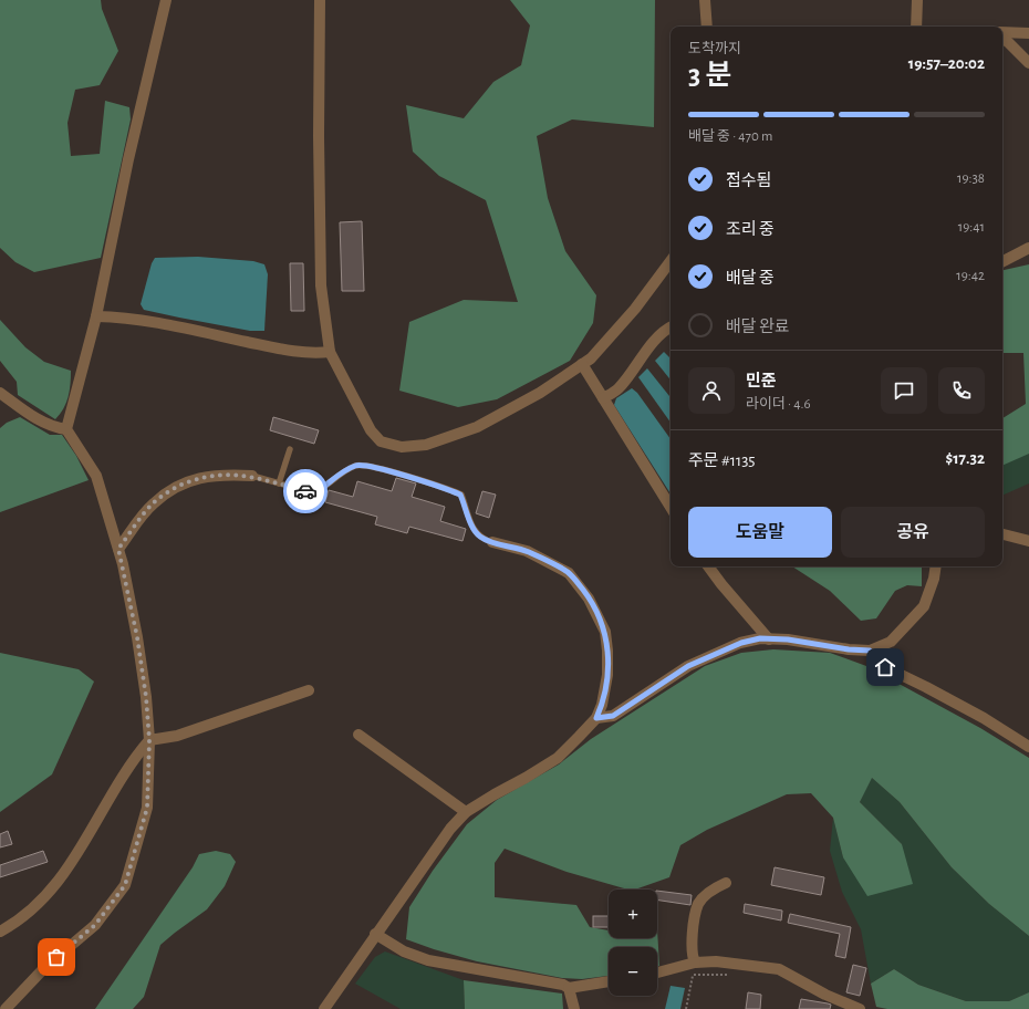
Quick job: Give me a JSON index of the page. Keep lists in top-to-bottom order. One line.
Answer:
{"page":{"heading":["3 분","도착까지","19:57–20:02"],"panel":["민준","라이더 · 4.6","주문 #1135","$17.32"],"bar":"배달 중 · 470 m","list":[["접수됨","19:38"],["조리 중","19:41"],["배달 중","19:42"],"배달 완료"],"buttons":["도움말","공유"],"map_buttons":["+","−"]}}
